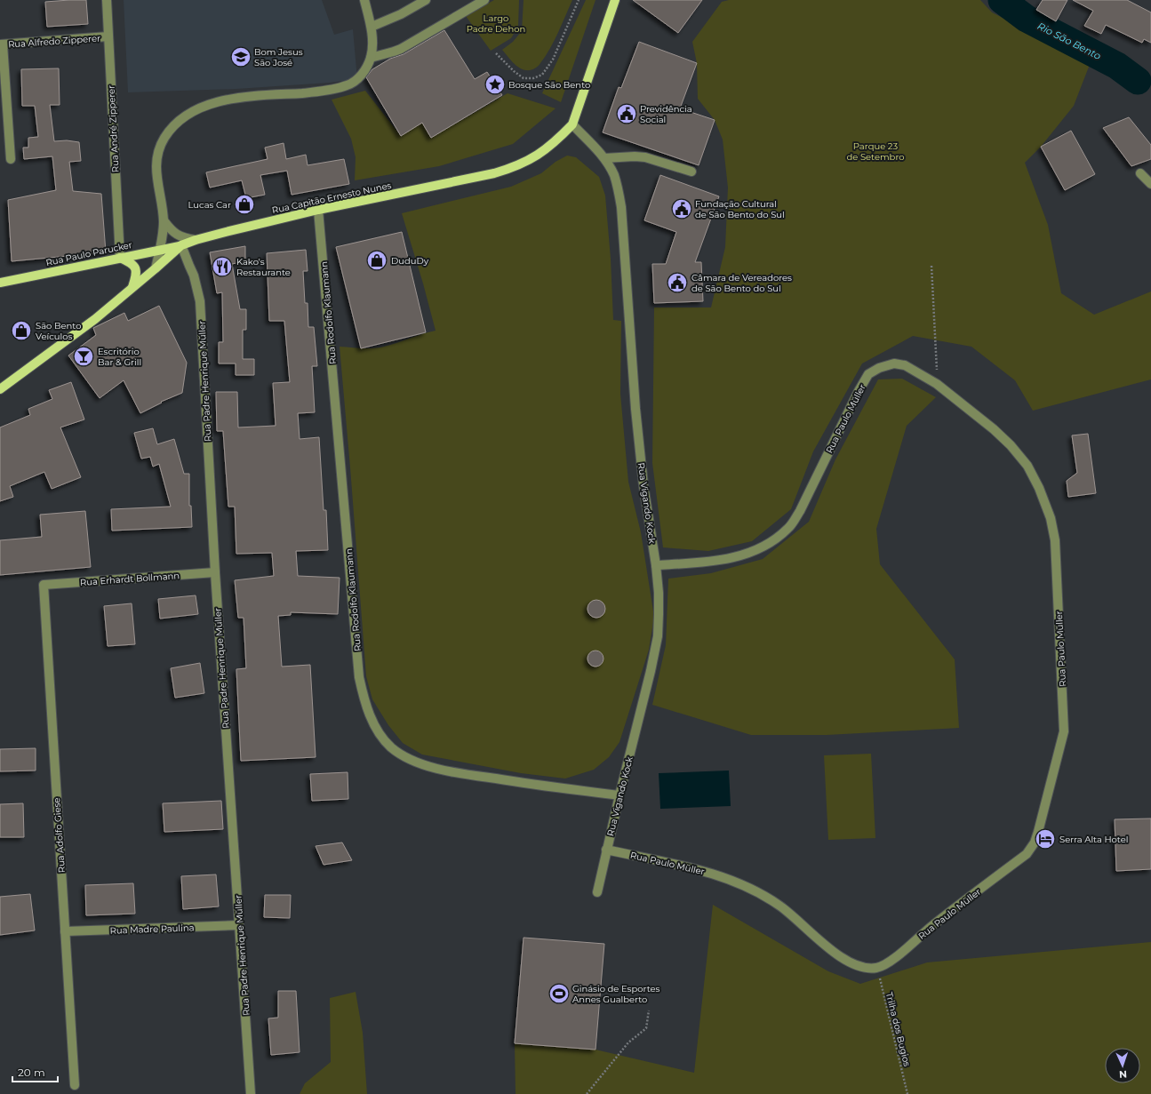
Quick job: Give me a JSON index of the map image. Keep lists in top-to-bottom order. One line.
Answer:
{"streets":{"main road":["Rua Capitão Ernesto Nunes","Rua Paulo Parucker"],"street":["Rua Alfredo Zipperer","Rua André Zipperer","Rua Rodolfo Klaumann","Rua Padre Henrique Müller","Rua Paulo Müller","Rua Vigando Kock","Rua Erhardt Bollmann","Rua Adolfo Giese","Rua Madre Paulina"],"path":["Trilha dos Bugios"]},"crossings":[["Rua Alfredo Zipperer","Rua André Zipperer"],["Rua André Zipperer","Rua Paulo Parucker"],["Rua Capitão Ernesto Nunes","Rua Paulo Parucker"],["Rua Capitão Ernesto Nunes","Rua Rodolfo Klaumann"],["Rua Capitão Ernesto Nunes","Rua Padre Henrique Müller"],["Rua Capitão Ernesto Nunes","Rua Vigando Kock"],["Rua Paulo Parucker","Rua Padre Henrique Müller"],["Rua Rodolfo Klaumann","Rua Vigando Kock"],["Rua Padre Henrique Müller","Rua Erhardt Bollmann"],["Rua Padre Henrique Müller","Rua Madre Paulina"],["Rua Paulo Müller","Rua Vigando Kock"],["Rua Paulo Müller","Trilha dos Bugios"],["Rua Erhardt Bollmann","Rua Adolfo Giese"],["Rua Adolfo Giese","Rua Madre Paulina"]],"water":["Rio São Bento"],"parks":["Largo Padre Dehon","Parque 23 de Setembro"],"places":{"school or university":["Bom Jesus São José"],"place":["Bosque São Bento"],"public building":["Previdência Social","Fundação Cultural de São Bento do Sul","Câmara de Vereadores de São Bento do Sul"],"shop":["Lucas Car","DuduDy","São Bento Veículos"],"restaurant":["Kako's Restaurante"],"bar":["Escritório Bar & Grill"],"hotel":["Serra Alta Hotel"],"sports":["Ginásio de Esportes Annes Gualberto"]},"scale_bar":"20 m","north":"bottom"}
